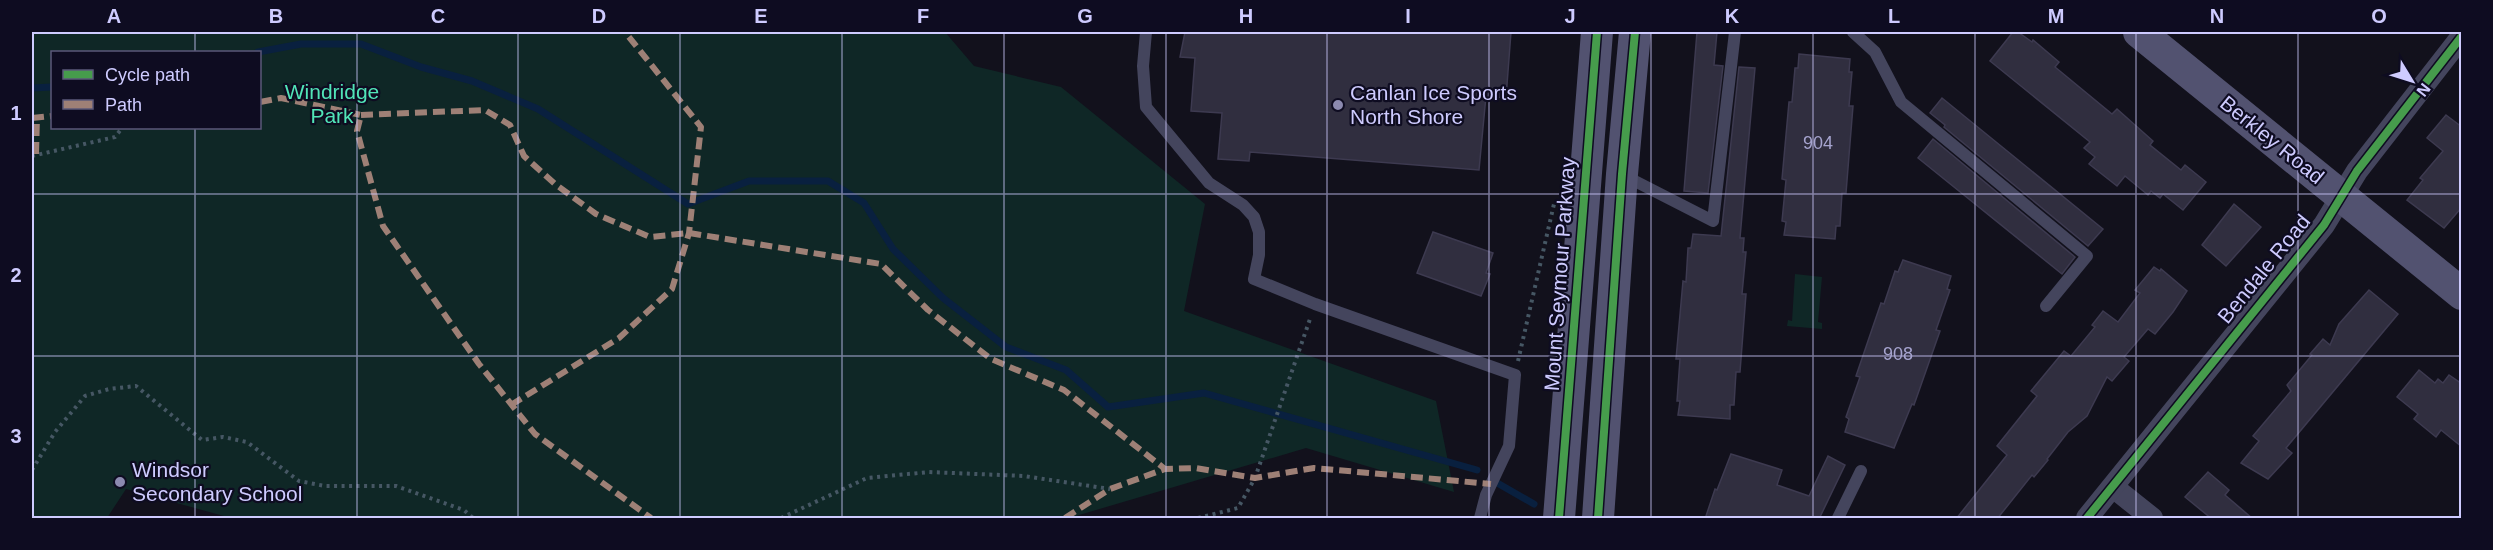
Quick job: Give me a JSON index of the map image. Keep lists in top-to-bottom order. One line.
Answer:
{"streets":{"main road":["Berkley Road","Mount Seymour Parkway"],"street":["Bendale Road"]},"crossings":[["Berkley Road","Bendale Road"]],"parks":["Windridge Park"],"places":["Canlan Ice Sports North Shore","Windsor Secondary School"],"house_numbers":["904","908"],"legend":["Cycle path","Path"],"north":"bottom right","grid":{"columns":["A","B","C","D","E","F","G","H","I","J","K","L","M","N","O"],"rows":["1","2","3"]}}
